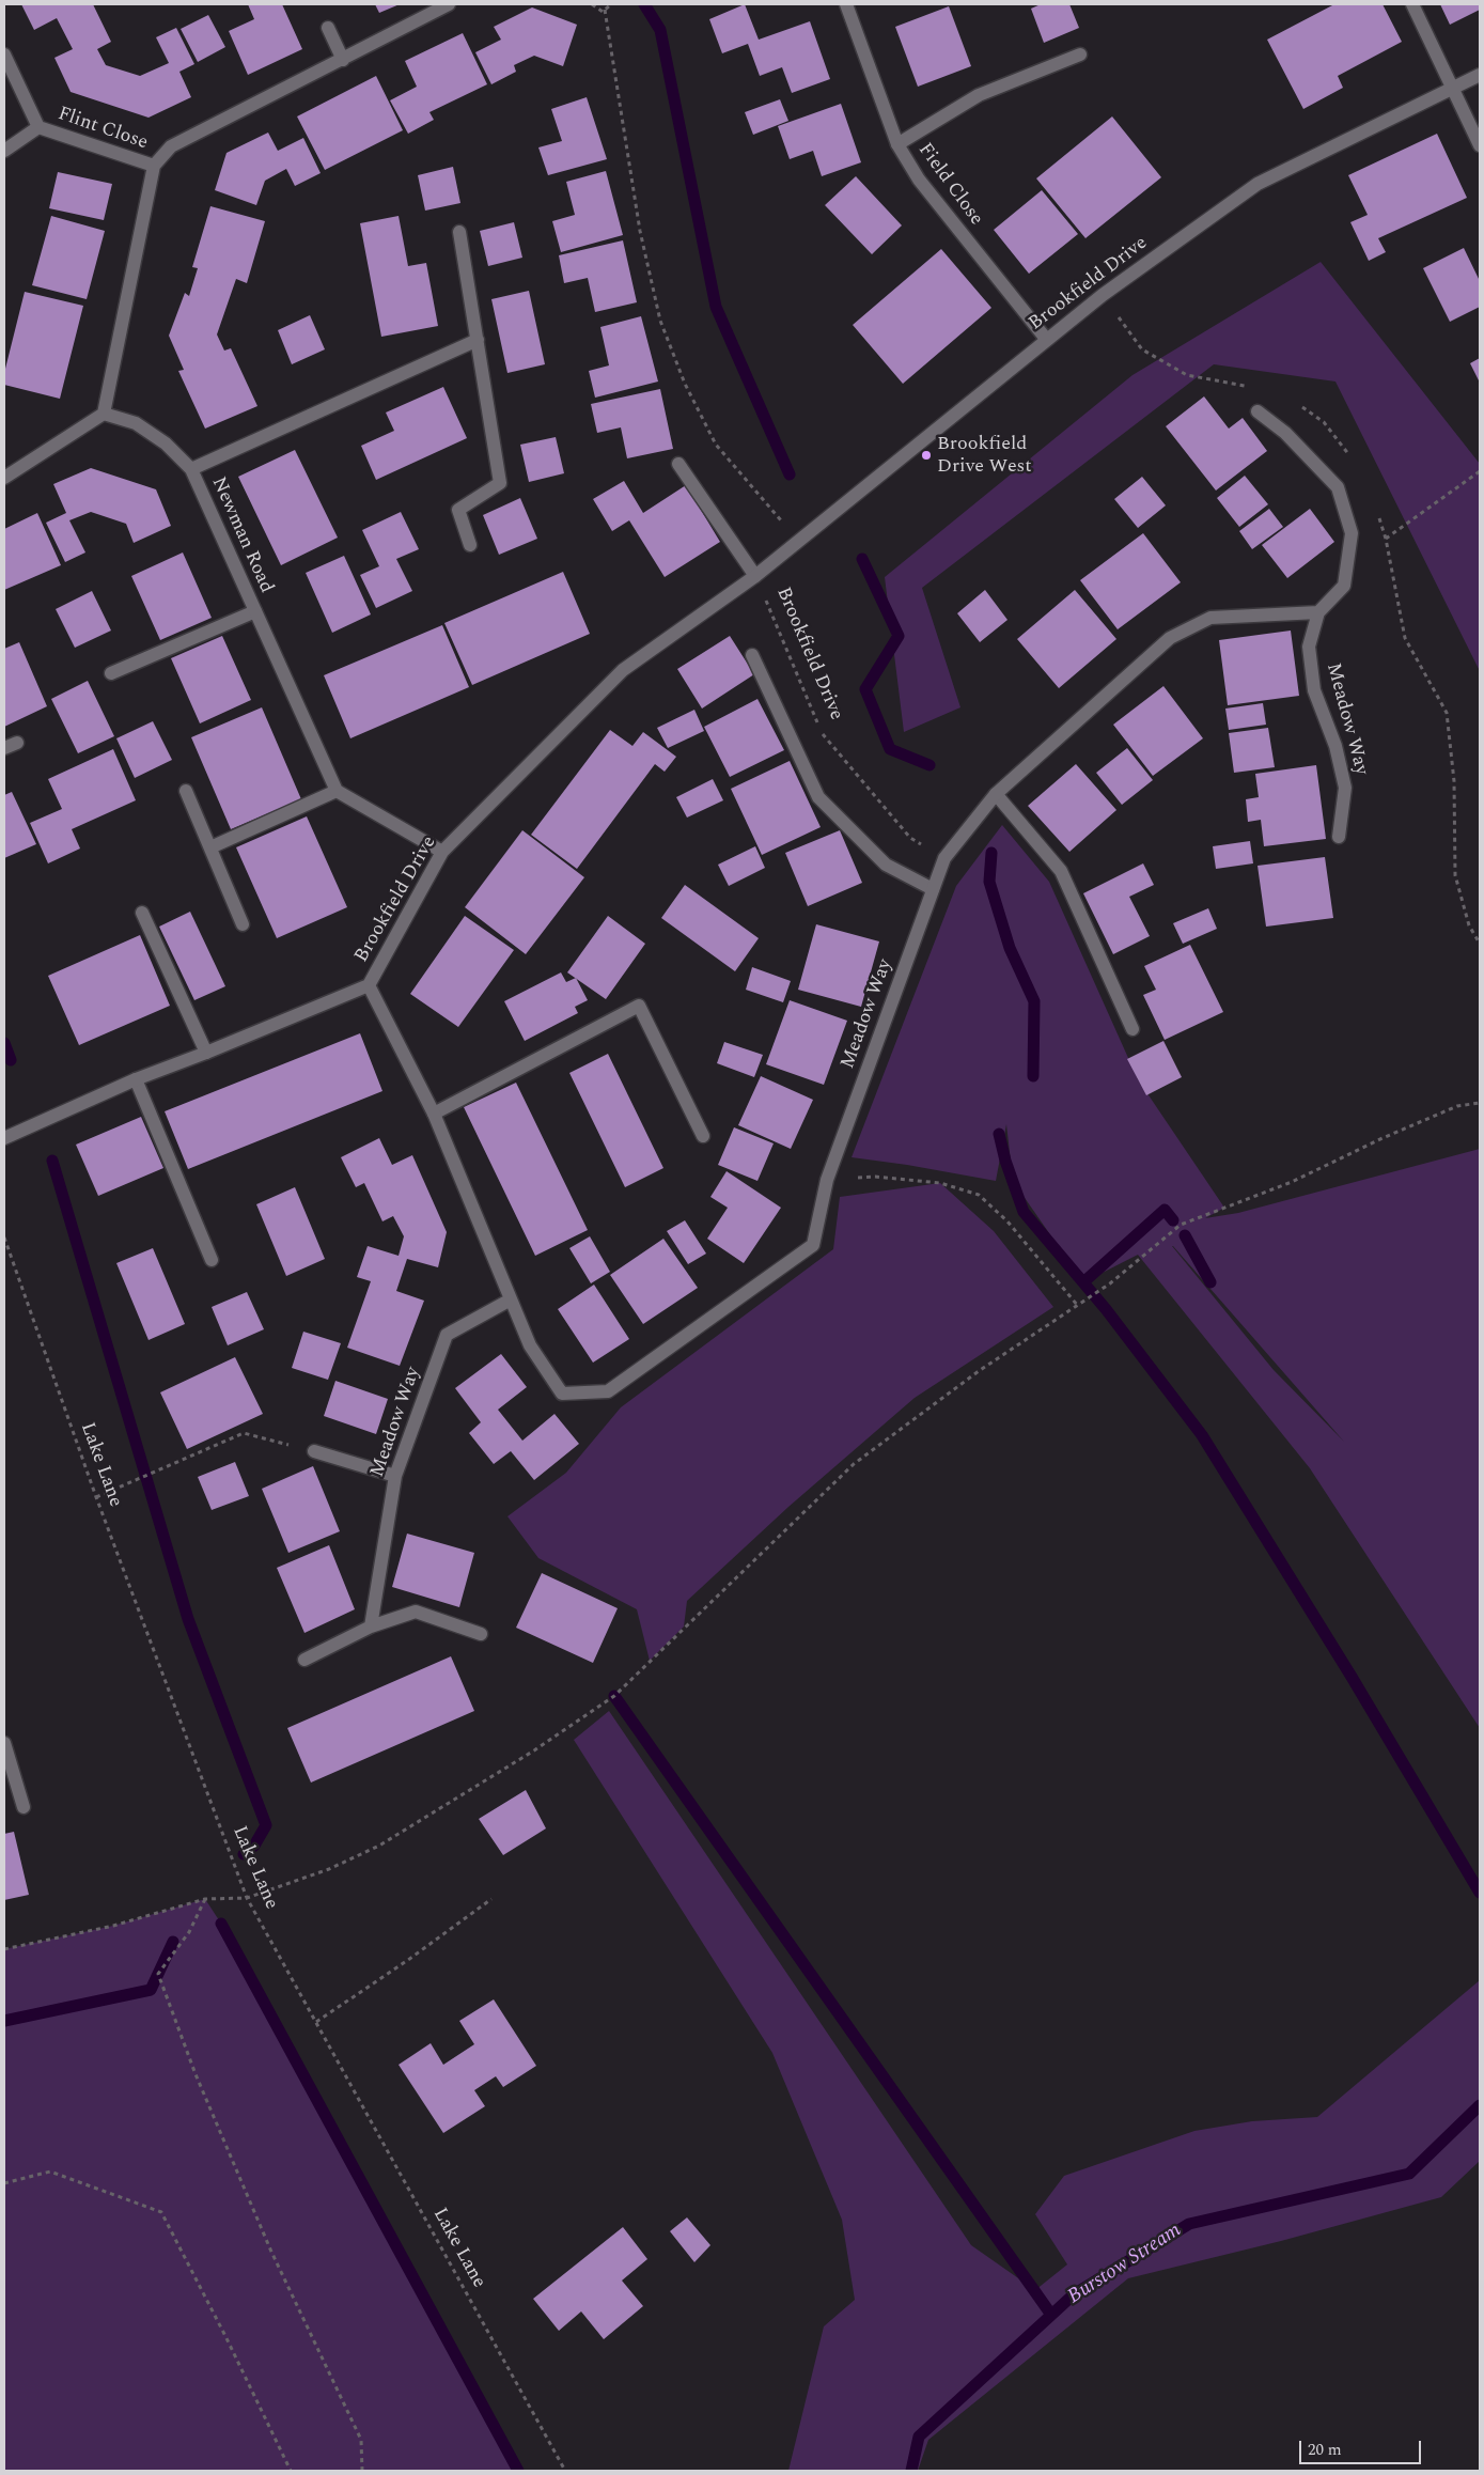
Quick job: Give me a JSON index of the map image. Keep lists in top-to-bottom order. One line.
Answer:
{"streets":{"street":["Flint Close","Field Close","Brookfield Drive","Newman Road","Meadow Way"],"path":["Lake Lane"]},"crossings":[["Field Close","Brookfield Drive"],["Brookfield Drive","Meadow Way"]],"water":["Burstow Stream"],"places":["Brookfield Drive West"],"scale_bar":"20 m"}
